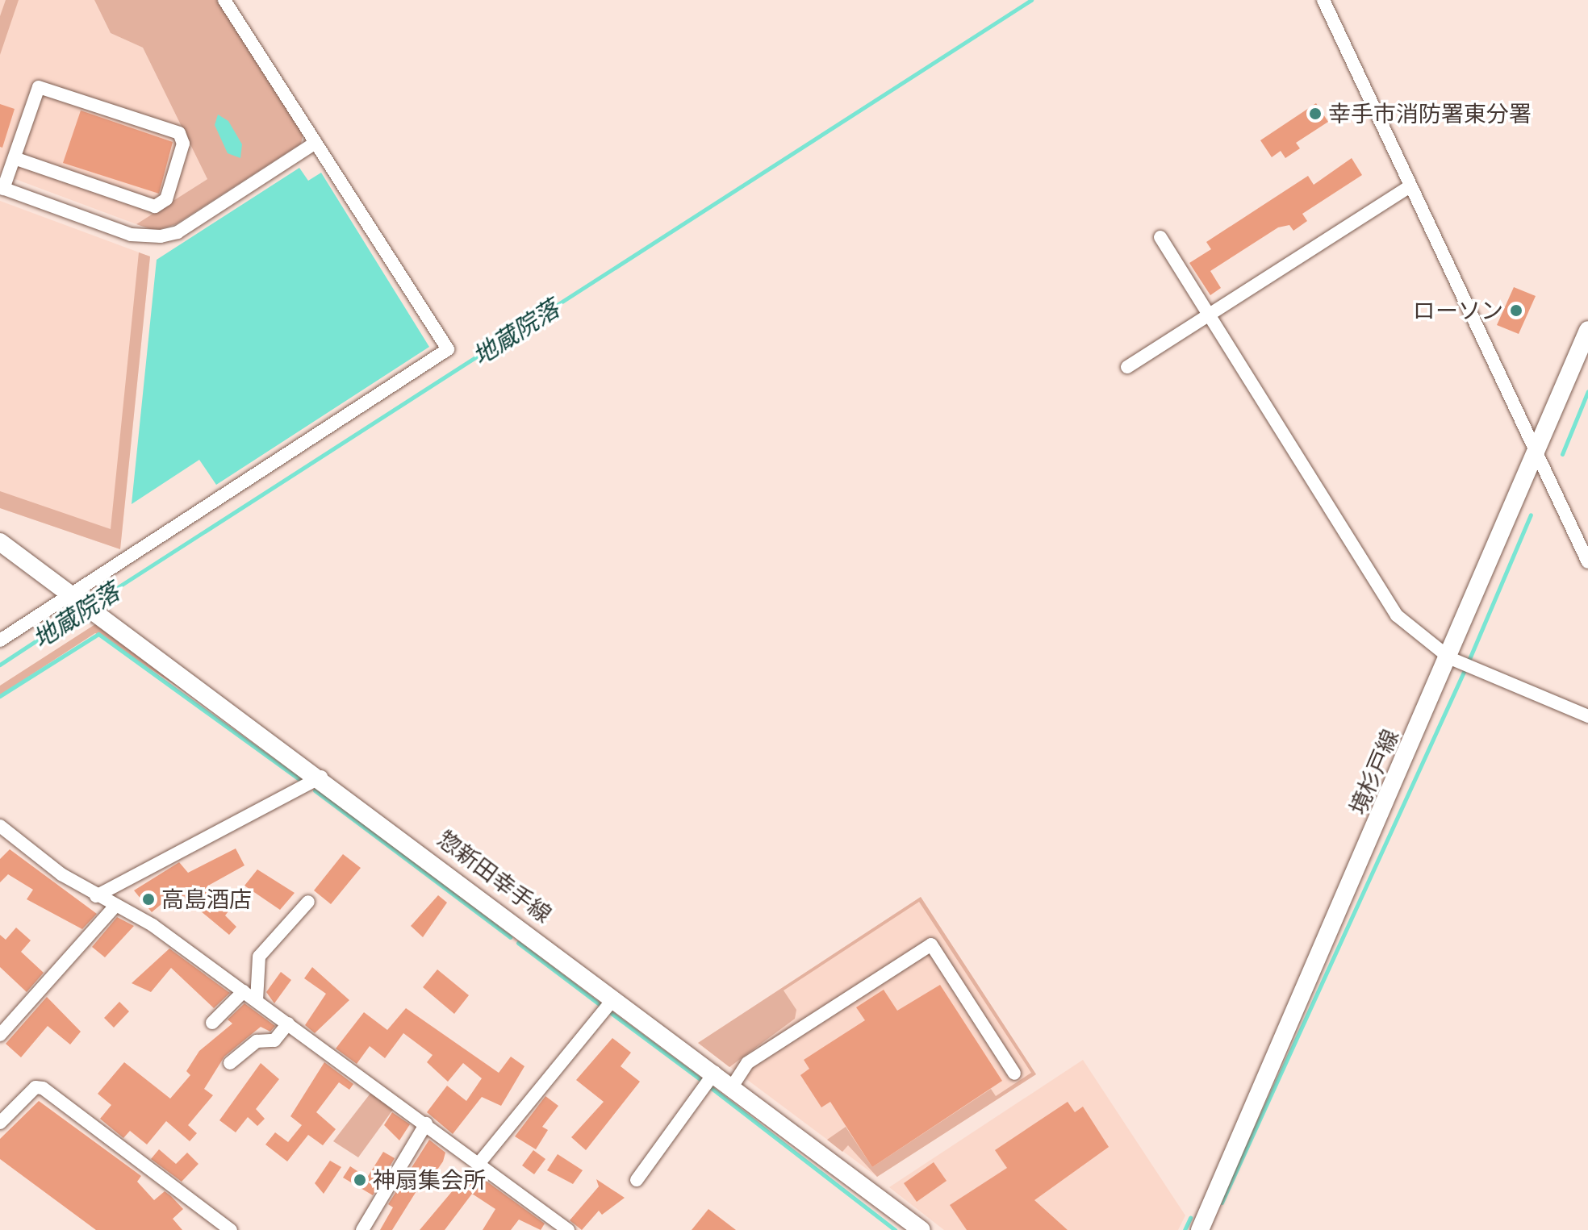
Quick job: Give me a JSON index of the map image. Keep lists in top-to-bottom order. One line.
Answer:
{"streets":{"main road":["境杉戸線","惣新田幸手線"]},"water":["地蔵院落"],"places":["幸手市消防署東分署","ローソン","高島酒店","神扇集会所"]}
